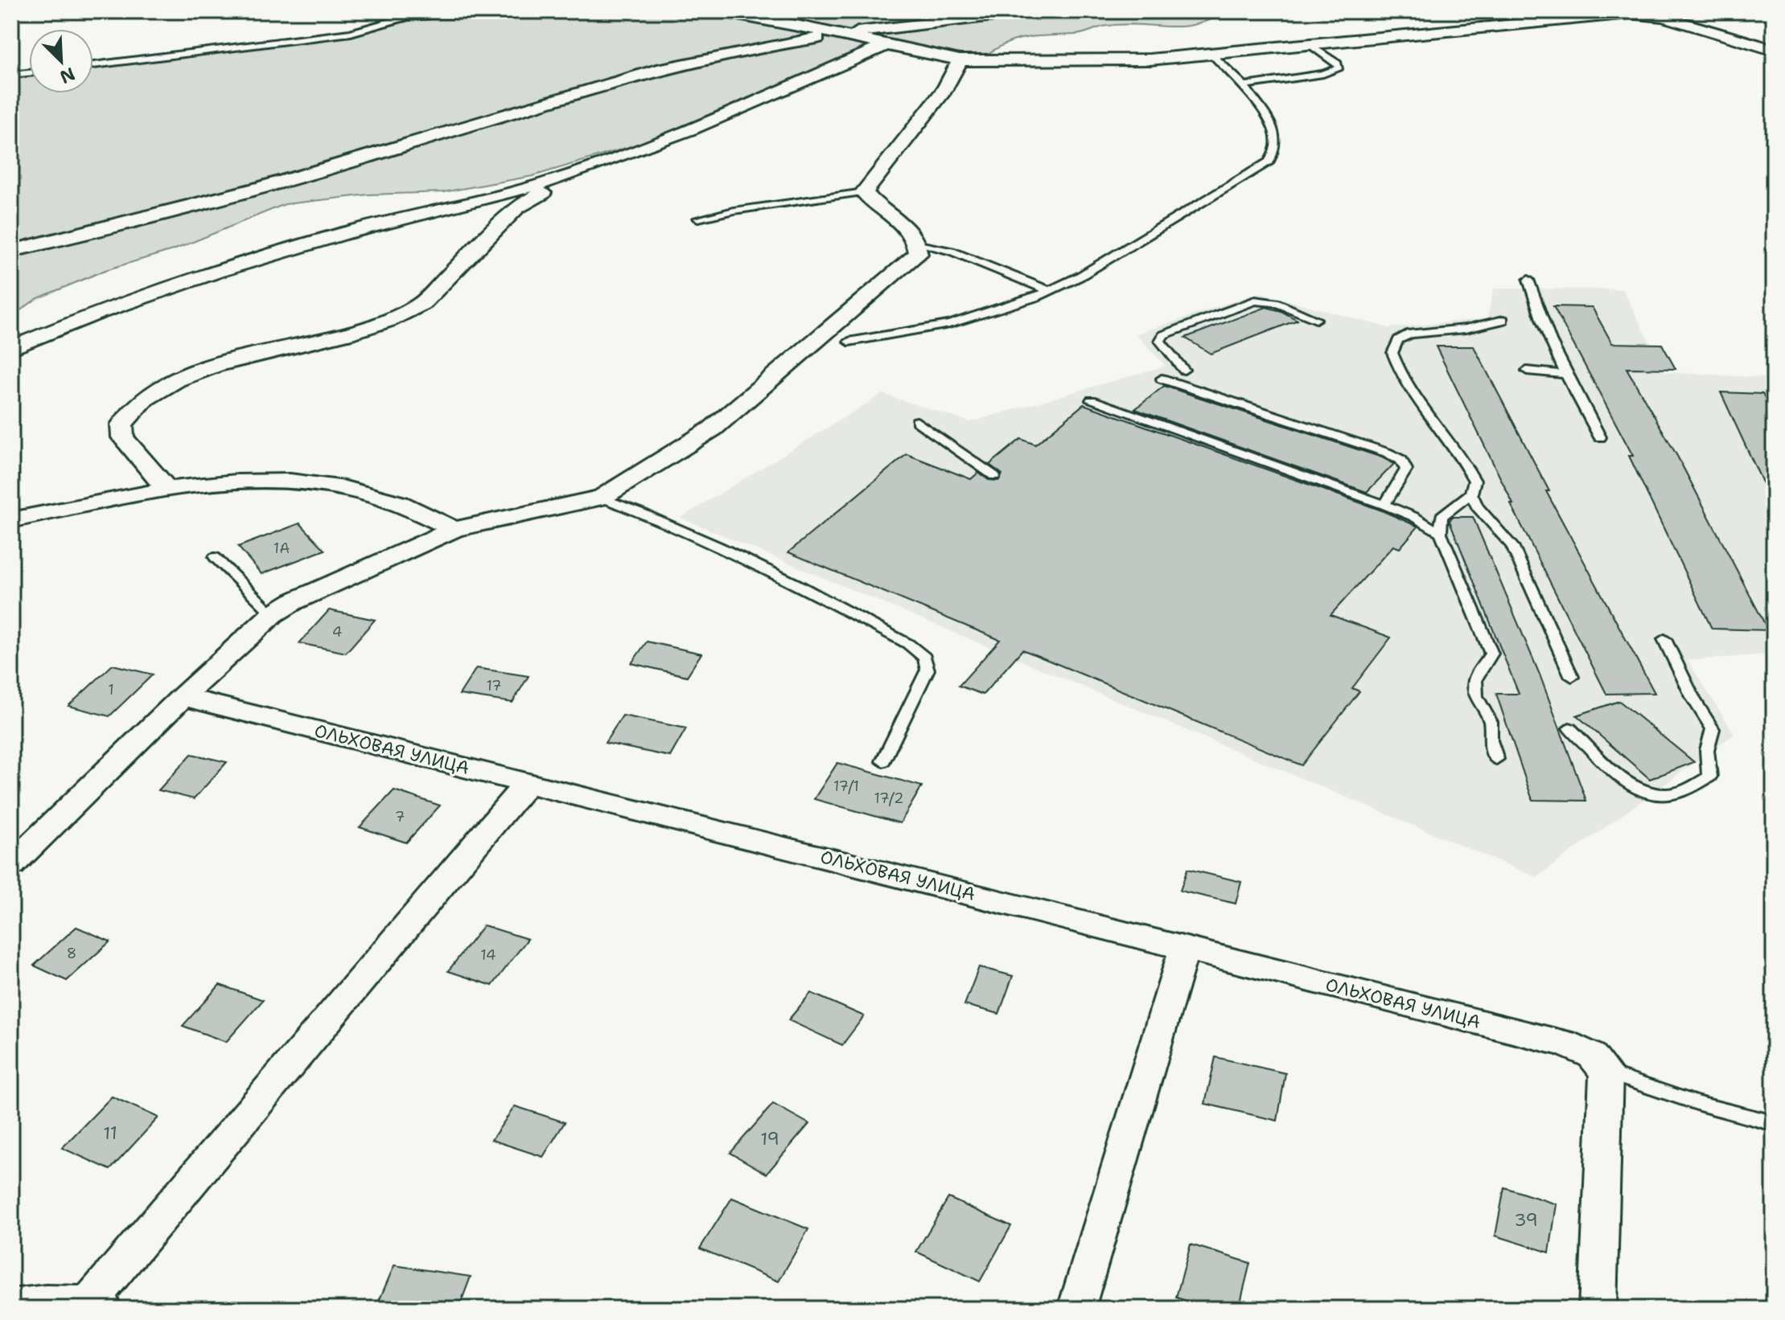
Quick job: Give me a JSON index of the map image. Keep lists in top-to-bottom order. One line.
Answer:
{"streets":{"street":["ОЛЬХОВАЯ УЛИЦА"]},"house_numbers":["1А","4","17","1","17/1","17/2","7","8","14","11","19","39"],"north":"bottom right"}
